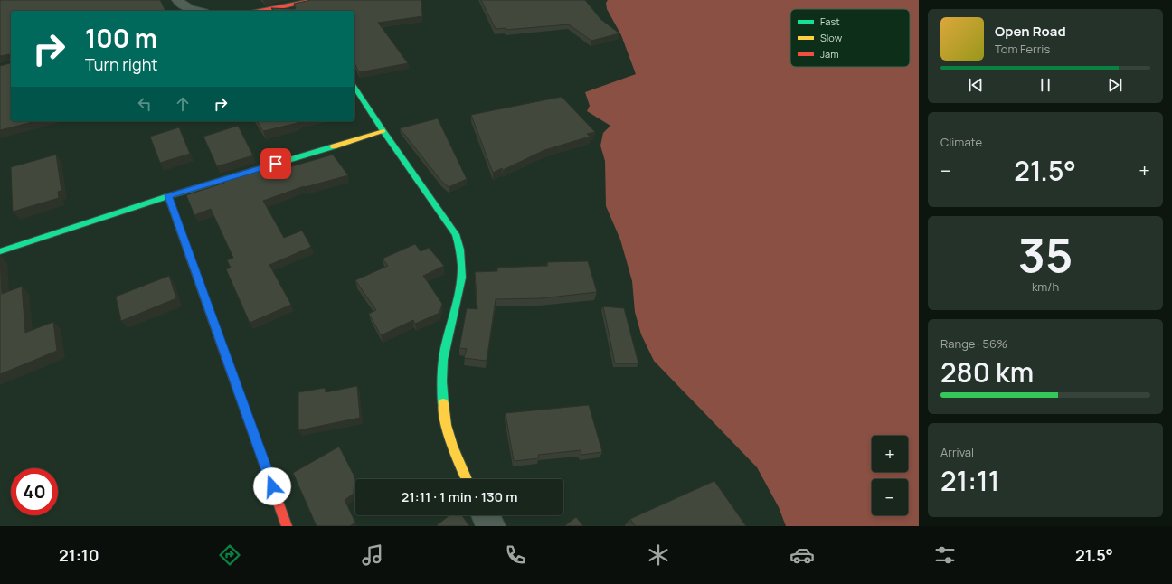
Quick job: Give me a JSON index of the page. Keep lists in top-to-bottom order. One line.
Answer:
{"legend":["Fast","Slow","Jam"],"page":{"turn":["100 m","Turn right"],"song":["Open Road","Tom Ferris"],"tile":["Climate",["35","km/h"],["Range · 56%","280 km"],["Arrival","21:11"]],"heat":["−","21.5°","+"],"map_buttons":["+","−"],"limit":"40","trip":"21:11 · 1 min · 130 m","tabs":["21:10","21.5°"]}}
